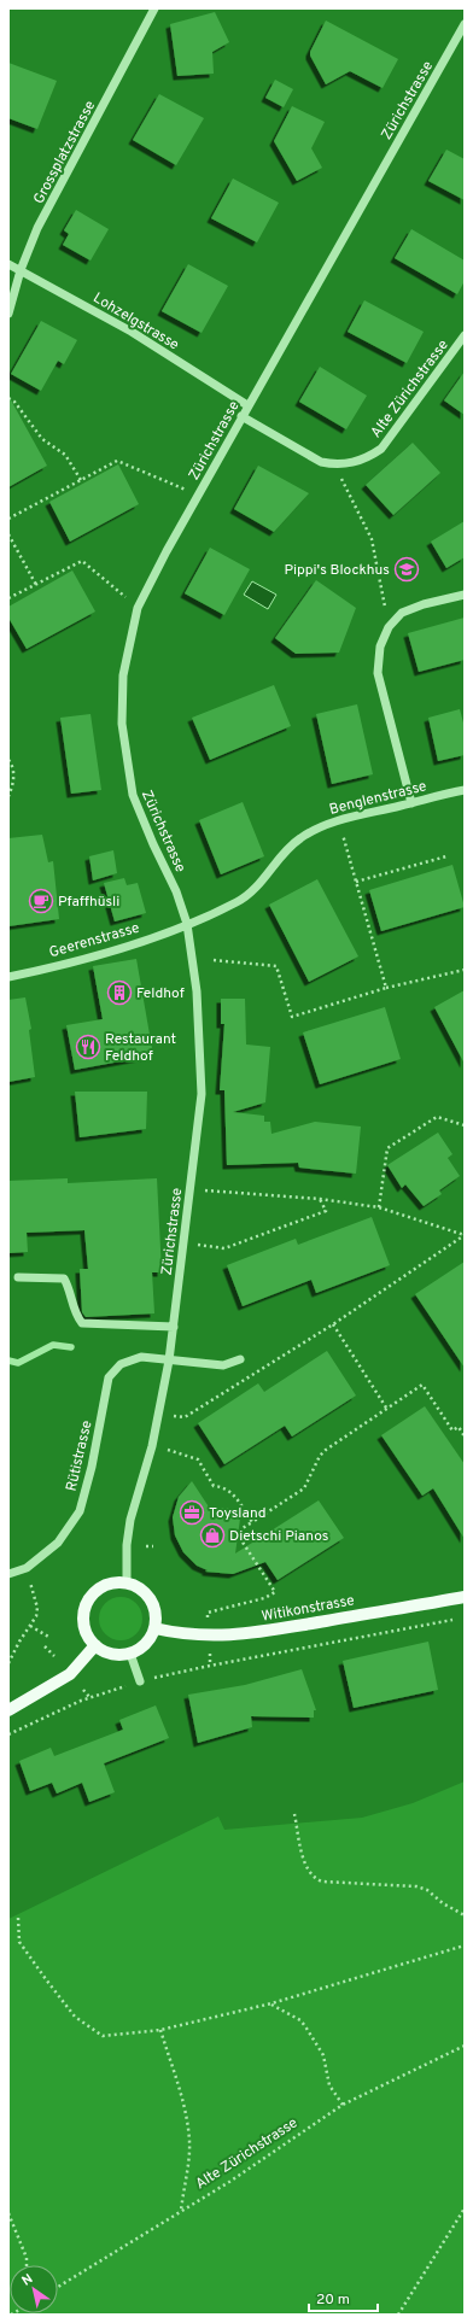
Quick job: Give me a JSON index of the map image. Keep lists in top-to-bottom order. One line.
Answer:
{"streets":{"main road":["Witikonstrasse"],"street":["Zürichstrasse","Grossplatzstrasse","Lohzelgstrasse","Alte Zürichstrasse","Benglenstrasse","Geerenstrasse","Rütistrasse"]},"crossings":[["Zürichstrasse","Lohzelgstrasse"],["Zürichstrasse","Alte Zürichstrasse"],["Zürichstrasse","Benglenstrasse"],["Zürichstrasse","Geerenstrasse"],["Zürichstrasse","Rütistrasse"],["Zürichstrasse","Witikonstrasse"],["Grossplatzstrasse","Lohzelgstrasse"],["Benglenstrasse","Geerenstrasse"]],"places":{"school or university":["Pippi's Blockhus"],"cafe":["Pfaffhüsli"],"building":["Feldhof"],"restaurant":["Restaurant Feldhof"],"office":["Toysland"],"shop":["Dietschi Pianos"]},"scale_bar":"20 m","north":"top left"}
